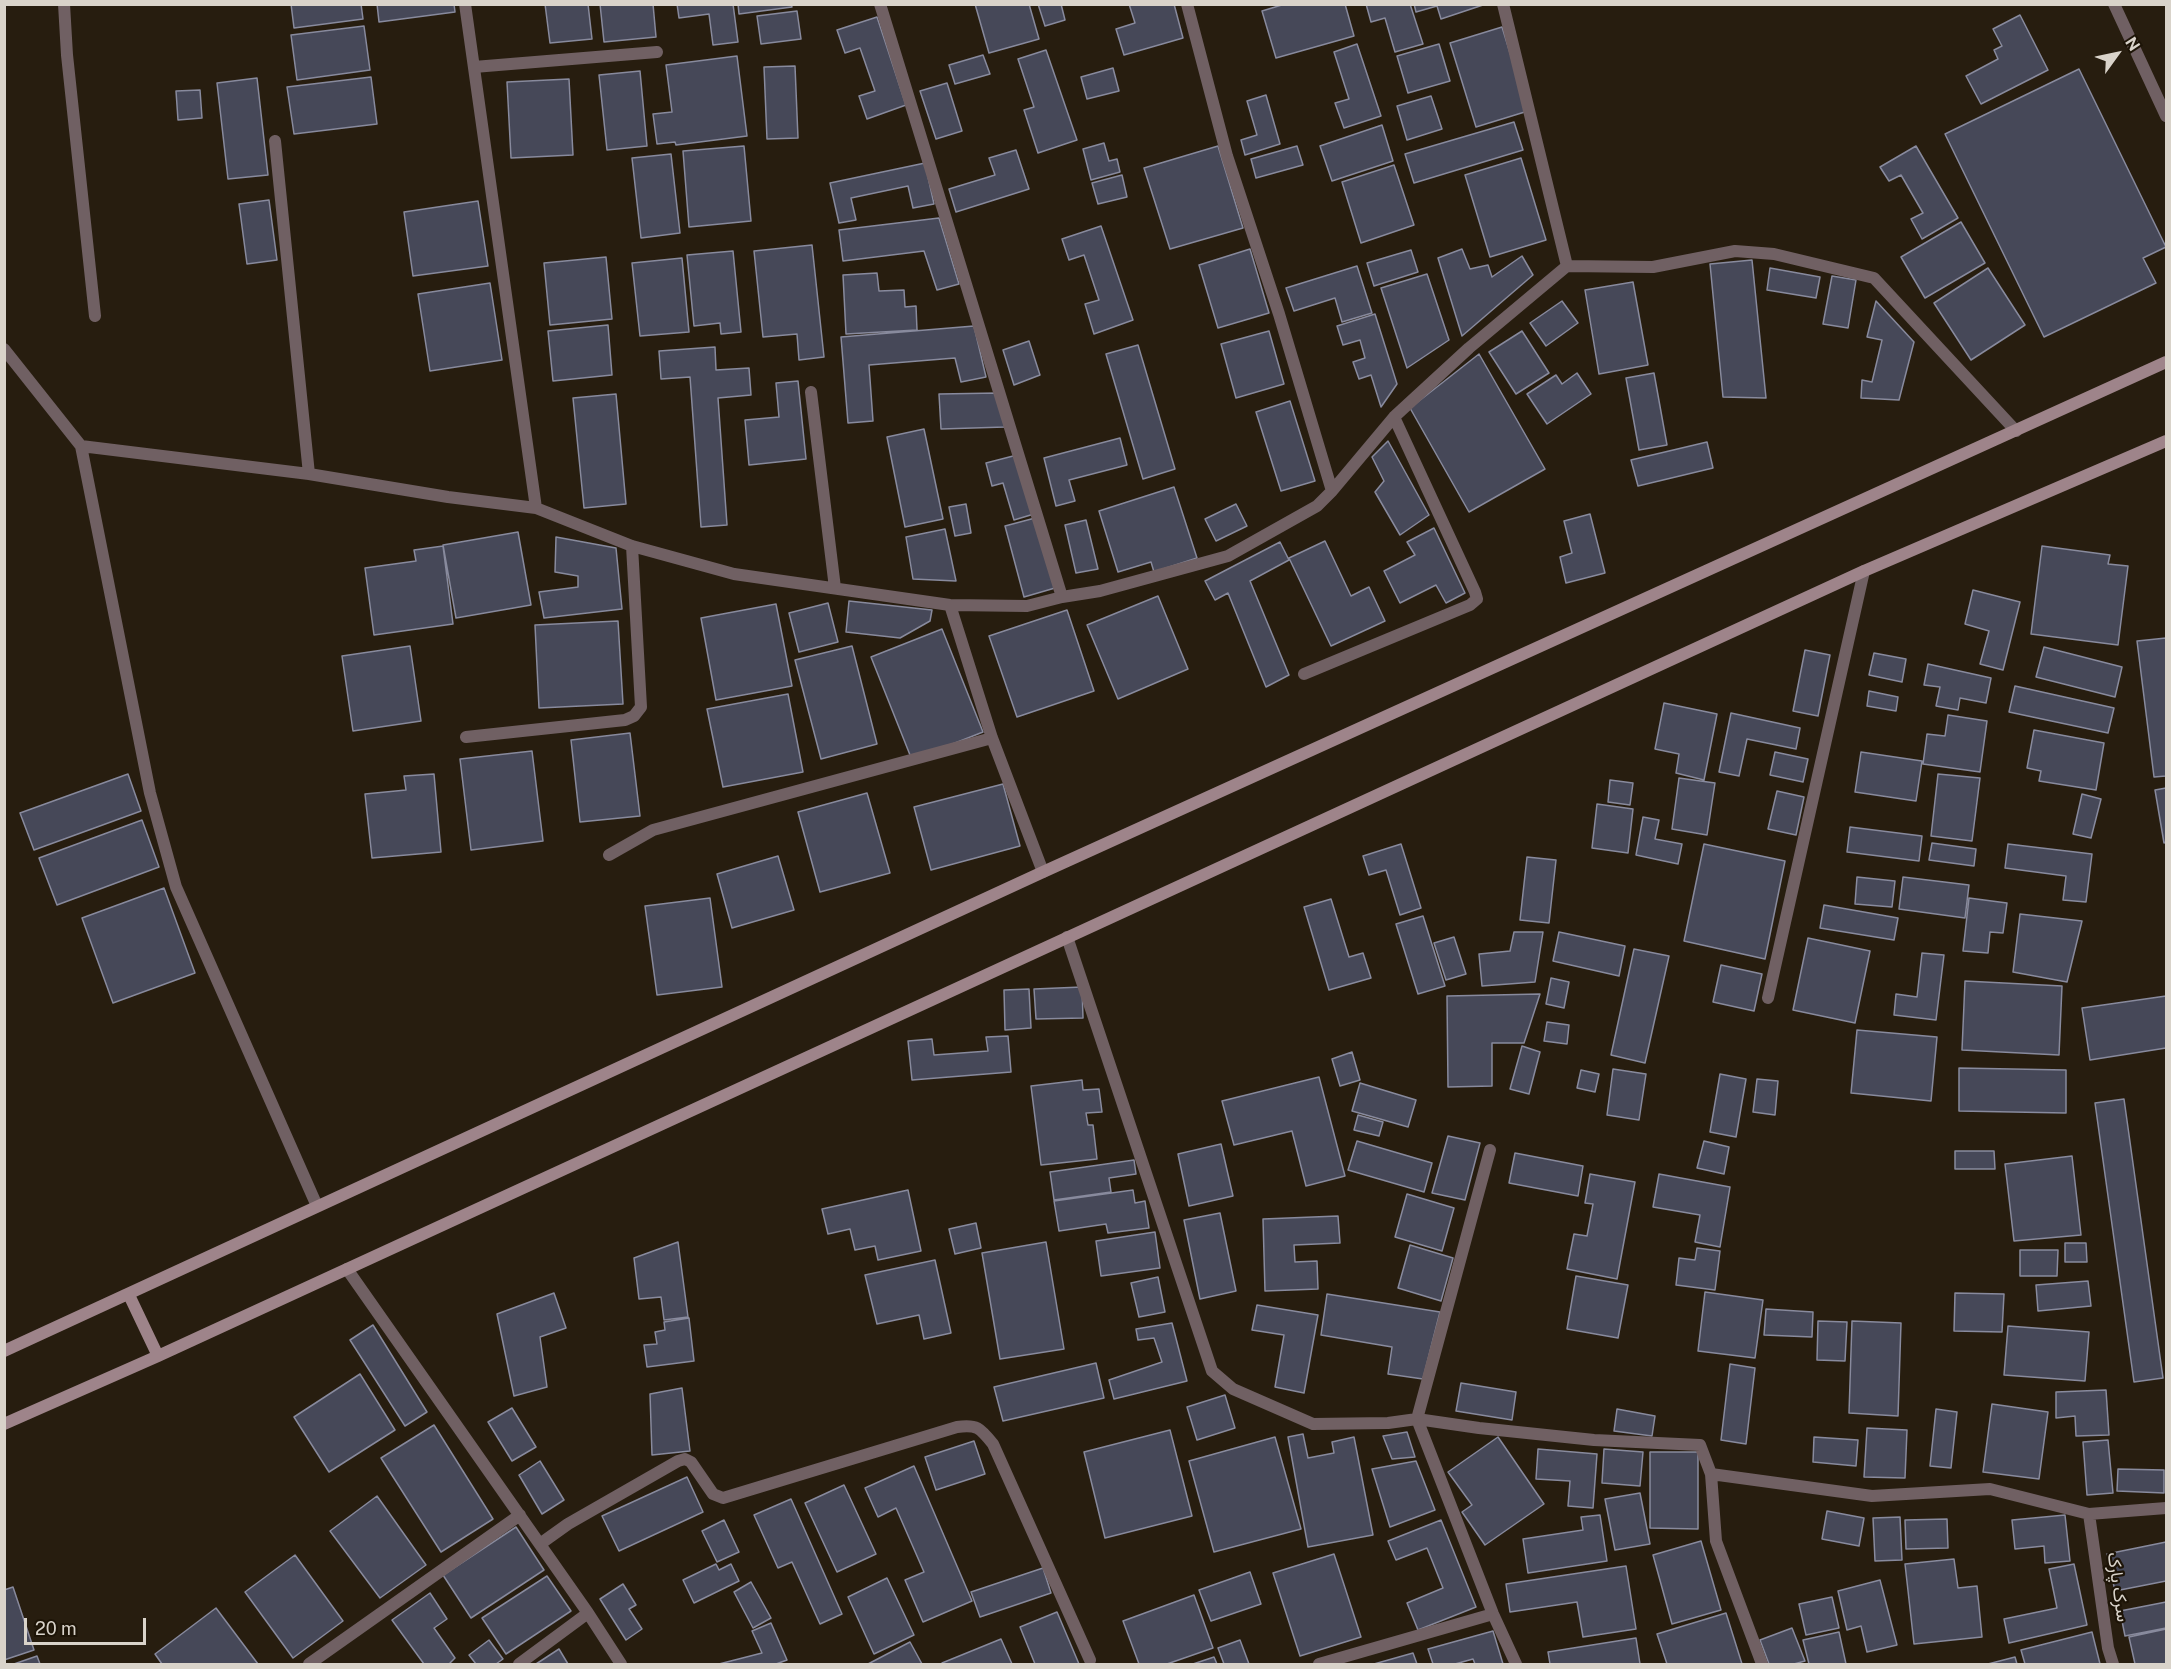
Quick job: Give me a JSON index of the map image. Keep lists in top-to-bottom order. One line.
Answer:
{"streets":{"street":["سرک پارک"]},"scale_bar":"20 m","north":"top right"}
